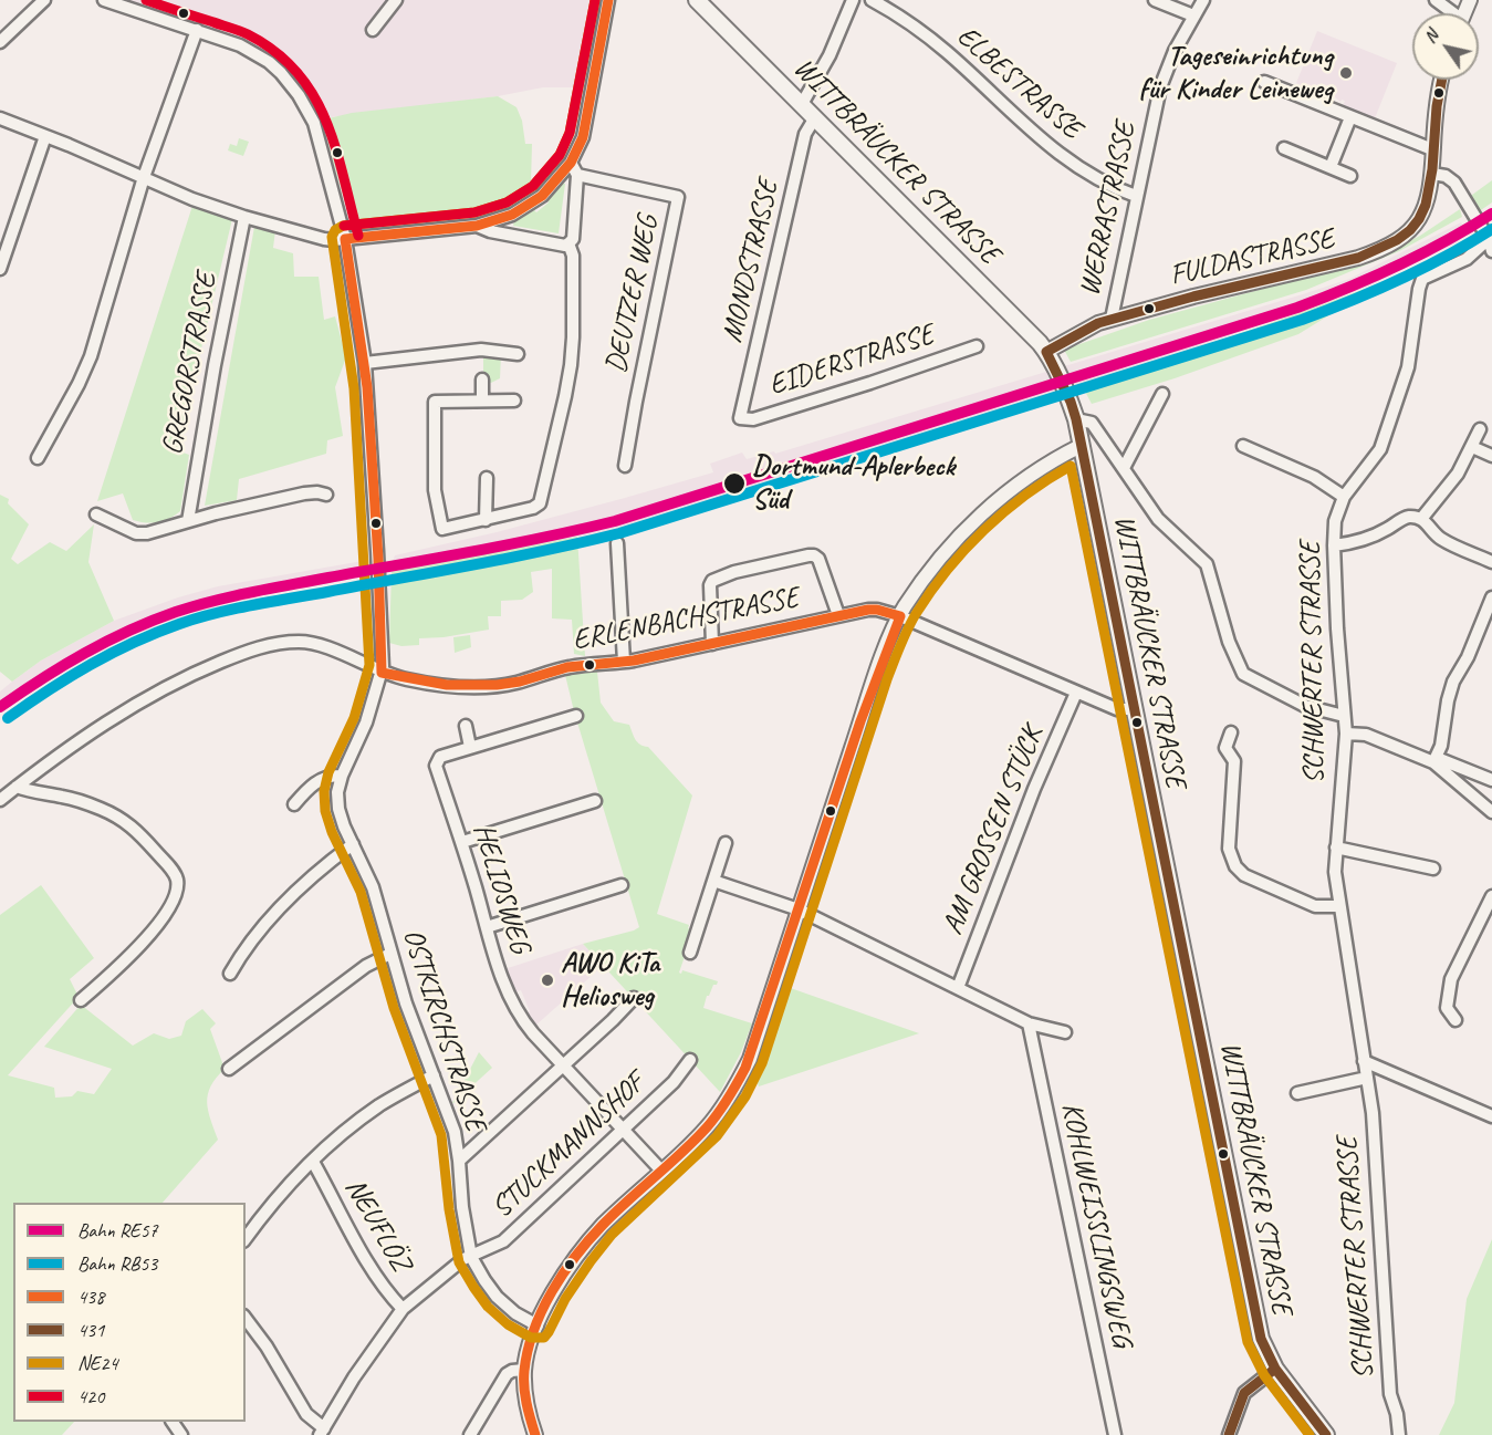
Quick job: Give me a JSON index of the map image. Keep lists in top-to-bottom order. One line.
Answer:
{"streets":{"main road":["WITTBRÄUCKER STRASSE"],"street":["ELBESTRASSE","WERRASTRASSE","FULDASTRASSE","MONDSTRASSE","DEUTZER WEG","EIDERSTRASSE","GREGORSTRASSE","ERLENBACHSTRASSE","SCHWERTER STRASSE","AM GROSSEN STÜCK","HELIOSWEG","OSTKIRCHSTRASSE","STUCKMANNSHOF","NEUFLÖZ","KOHLWEISSLINGSWEG"]},"crossings":[["ELBESTRASSE","WERRASTRASSE"],["WITTBRÄUCKER STRASSE","FULDASTRASSE"],["WITTBRÄUCKER STRASSE","MONDSTRASSE"],["WITTBRÄUCKER STRASSE","ERLENBACHSTRASSE"],["WERRASTRASSE","FULDASTRASSE"],["MONDSTRASSE","EIDERSTRASSE"],["ERLENBACHSTRASSE","AM GROSSEN STÜCK"],["ERLENBACHSTRASSE","OSTKIRCHSTRASSE"],["HELIOSWEG","STUCKMANNSHOF"],["OSTKIRCHSTRASSE","STUCKMANNSHOF"],["STUCKMANNSHOF","NEUFLÖZ"]],"places":["Tageseinrichtung für Kinder Leineweg","Dortmund-Aplerbeck Süd","AWO KiTa Heliosweg"],"lines":["transit line 438","transit line NE24","transit line 420","transit line 431","rail line RE57","rail line RB53"],"legend":["Bahn RE57","Bahn RB53","438","431","NE24","420"],"north":"top left"}
